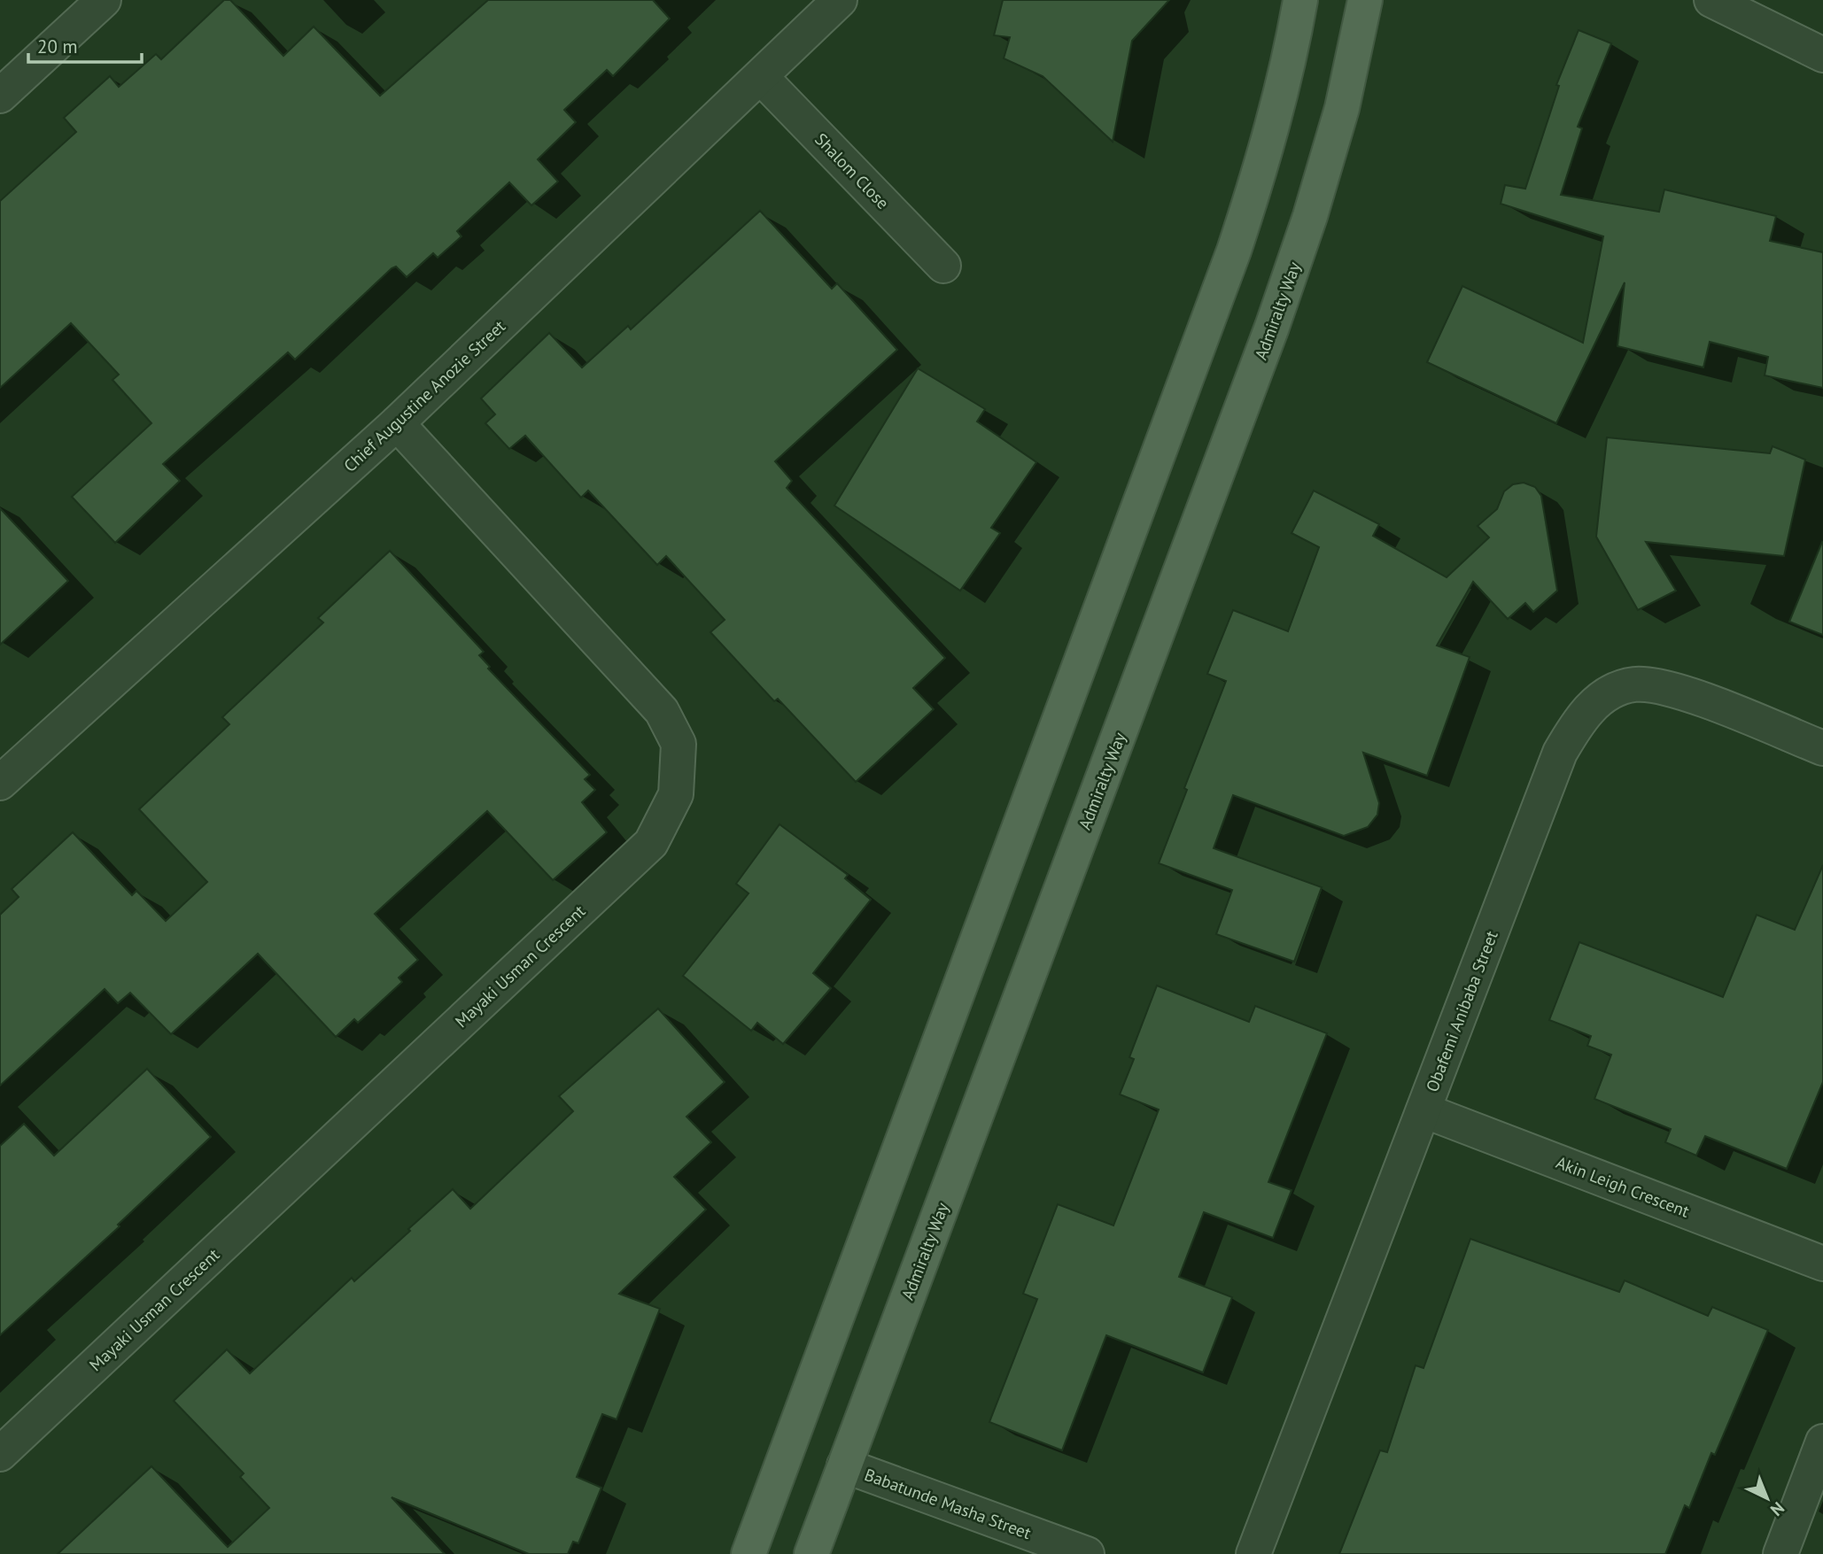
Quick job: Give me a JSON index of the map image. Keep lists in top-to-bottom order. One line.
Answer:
{"streets":{"main road":["Admiralty Way"],"street":["Shalom Close","Chief Augustine Anozie Street","Mayaki Usman Crescent","Obafemi Anibaba Street","Akin Leigh Crescent","Babatunde Masha Street"]},"crossings":[["Shalom Close","Chief Augustine Anozie Street"],["Admiralty Way","Babatunde Masha Street"],["Chief Augustine Anozie Street","Mayaki Usman Crescent"],["Obafemi Anibaba Street","Akin Leigh Crescent"]],"scale_bar":"20 m","north":"bottom right"}
